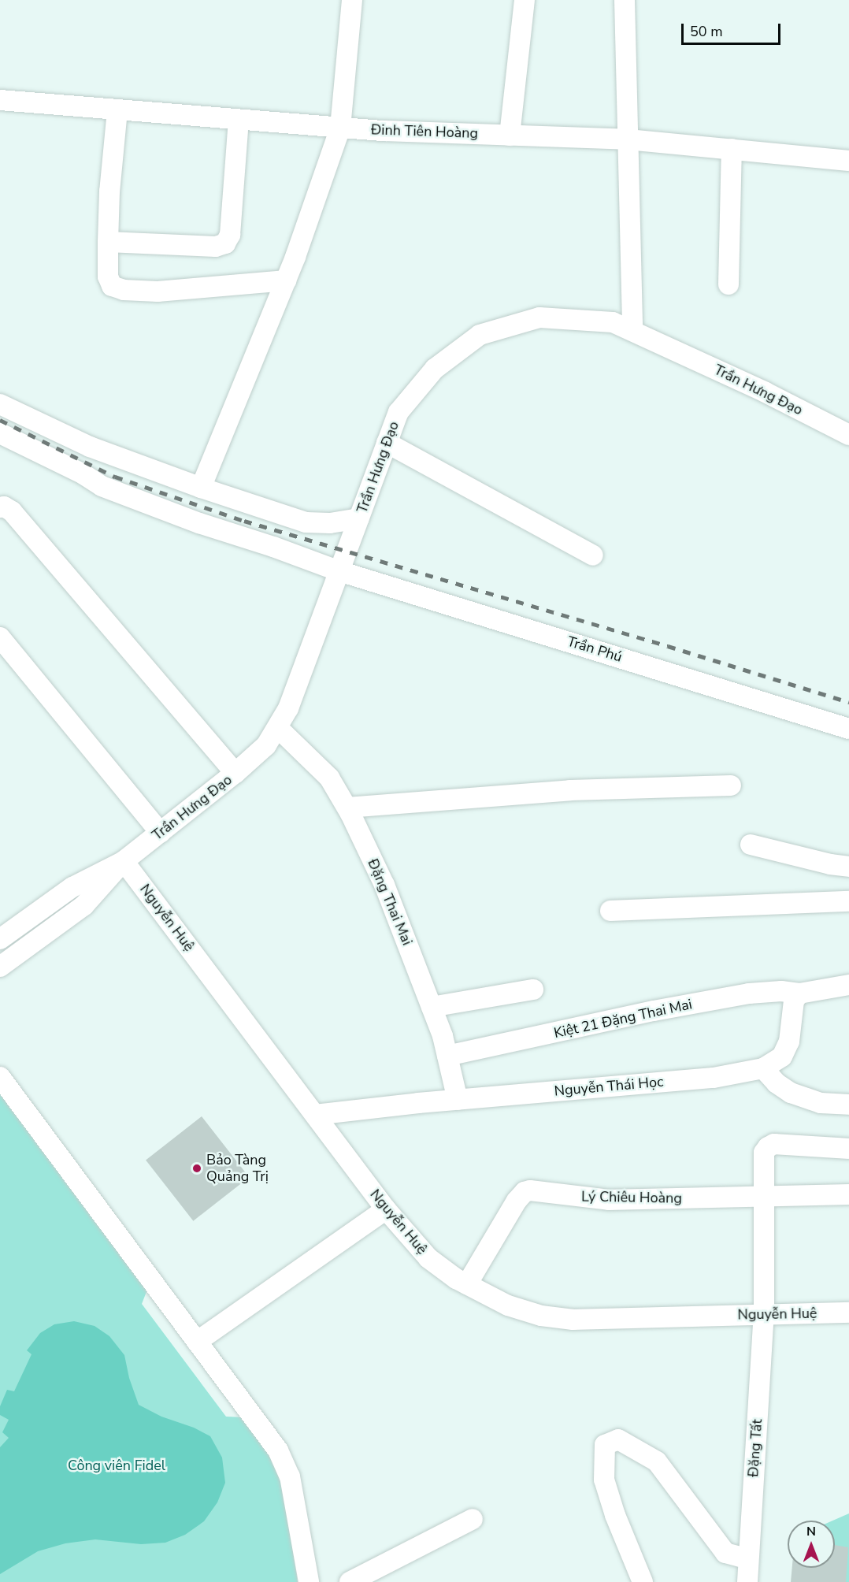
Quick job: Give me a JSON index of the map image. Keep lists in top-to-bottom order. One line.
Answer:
{"streets":{"street":["Đinh Tiên Hoàng","Trần Hưng Đạo","Trần Phú","Đặng Thai Mai","Nguyễn Huệ","Kiệt 21 Đặng Thai Mai","Nguyễn Thái Học","Lý Chiêu Hoàng","Đặng Tất"]},"crossings":[["Trần Hưng Đạo","Trần Phú"],["Trần Hưng Đạo","Đặng Thai Mai"],["Trần Hưng Đạo","Nguyễn Huệ"],["Đặng Thai Mai","Kiệt 21 Đặng Thai Mai"],["Đặng Thai Mai","Nguyễn Thái Học"],["Nguyễn Huệ","Nguyễn Thái Học"],["Nguyễn Huệ","Lý Chiêu Hoàng"],["Nguyễn Huệ","Đặng Tất"],["Kiệt 21 Đặng Thai Mai","Nguyễn Thái Học"],["Lý Chiêu Hoàng","Đặng Tất"]],"parks":["Công viên Fidel"],"places":["Bảo Tàng Quảng Trị"],"scale_bar":"50 m","north":"top"}
